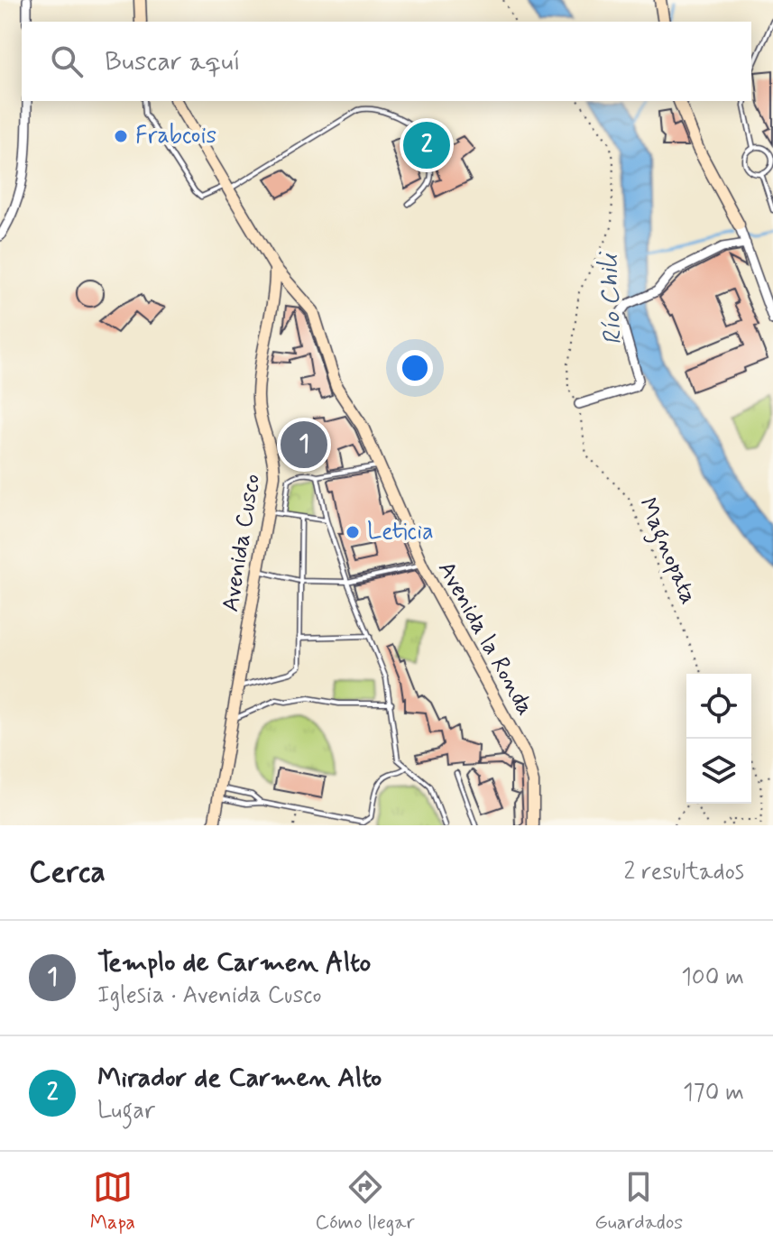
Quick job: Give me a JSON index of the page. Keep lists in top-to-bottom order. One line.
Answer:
{"streets":{"main road":["Avenida Cusco","Avenida la Ronda"],"path":["Magnopata"]},"crossings":[["Avenida Cusco","Avenida la Ronda"]],"water":["Río Chili"],"places":["Frabcois","Leticia"],"page":{"search":"Buscar aquí","pins":["2","1"],"heading":["Cerca","2 resultados"],"list":[{"mark":"1","name":"Templo de Carmen Alto","note":"Iglesia · Avenida Cusco","value":"100 m"},{"mark":"2","name":"Mirador de Carmen Alto","note":"Lugar","value":"170 m"}],"nav":["Mapa","Cómo llegar","Guardados"]}}
